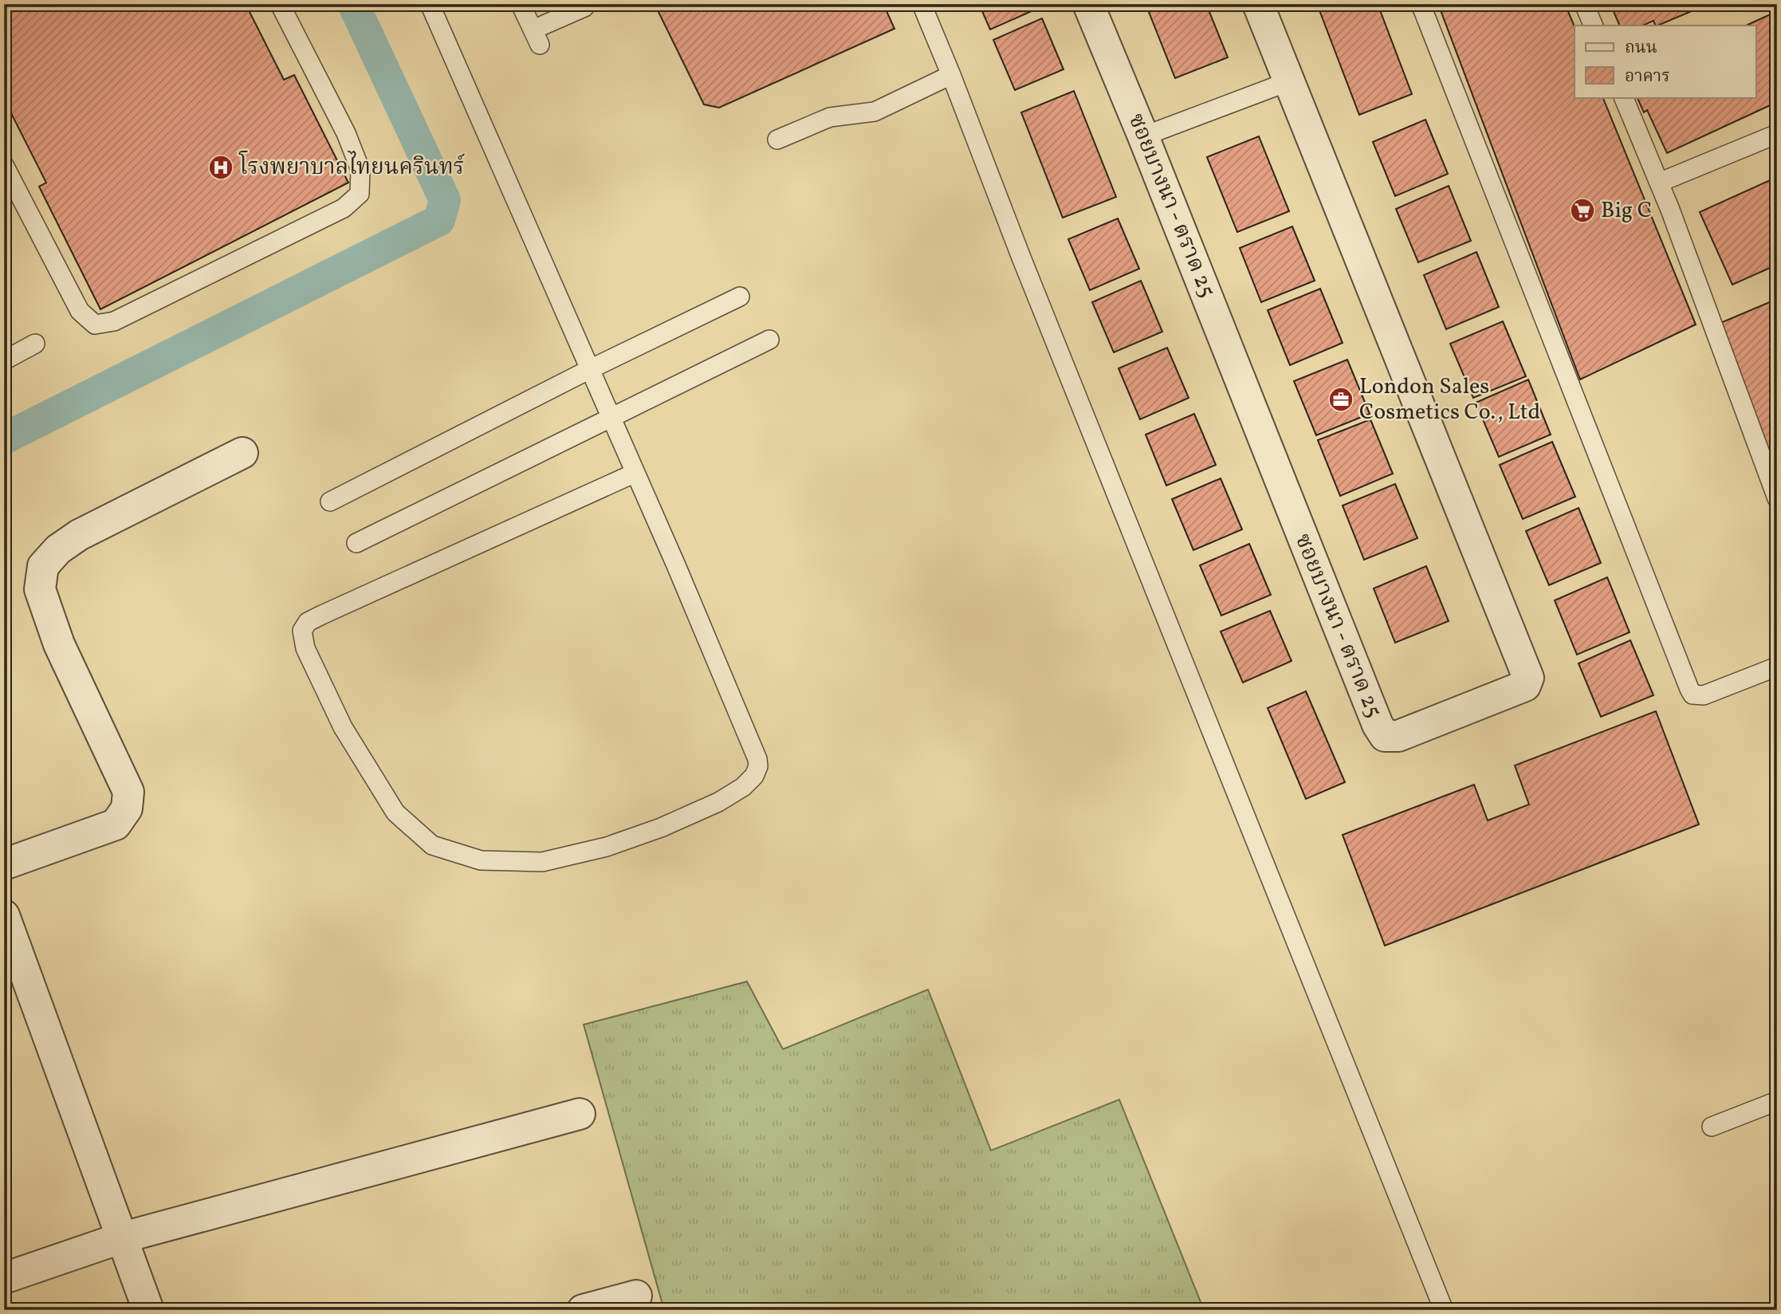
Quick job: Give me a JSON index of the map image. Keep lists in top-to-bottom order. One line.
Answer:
{"streets":{"street":["ซอยบางนา - ตราด 25"]},"places":{"hospital":["โรงพยาบาลไทยนครินทร์"],"supermarket":["Big C"],"office":["London Sales Cosmetics Co., Ltd"]},"legend":["ถนน","อาคาร"]}
